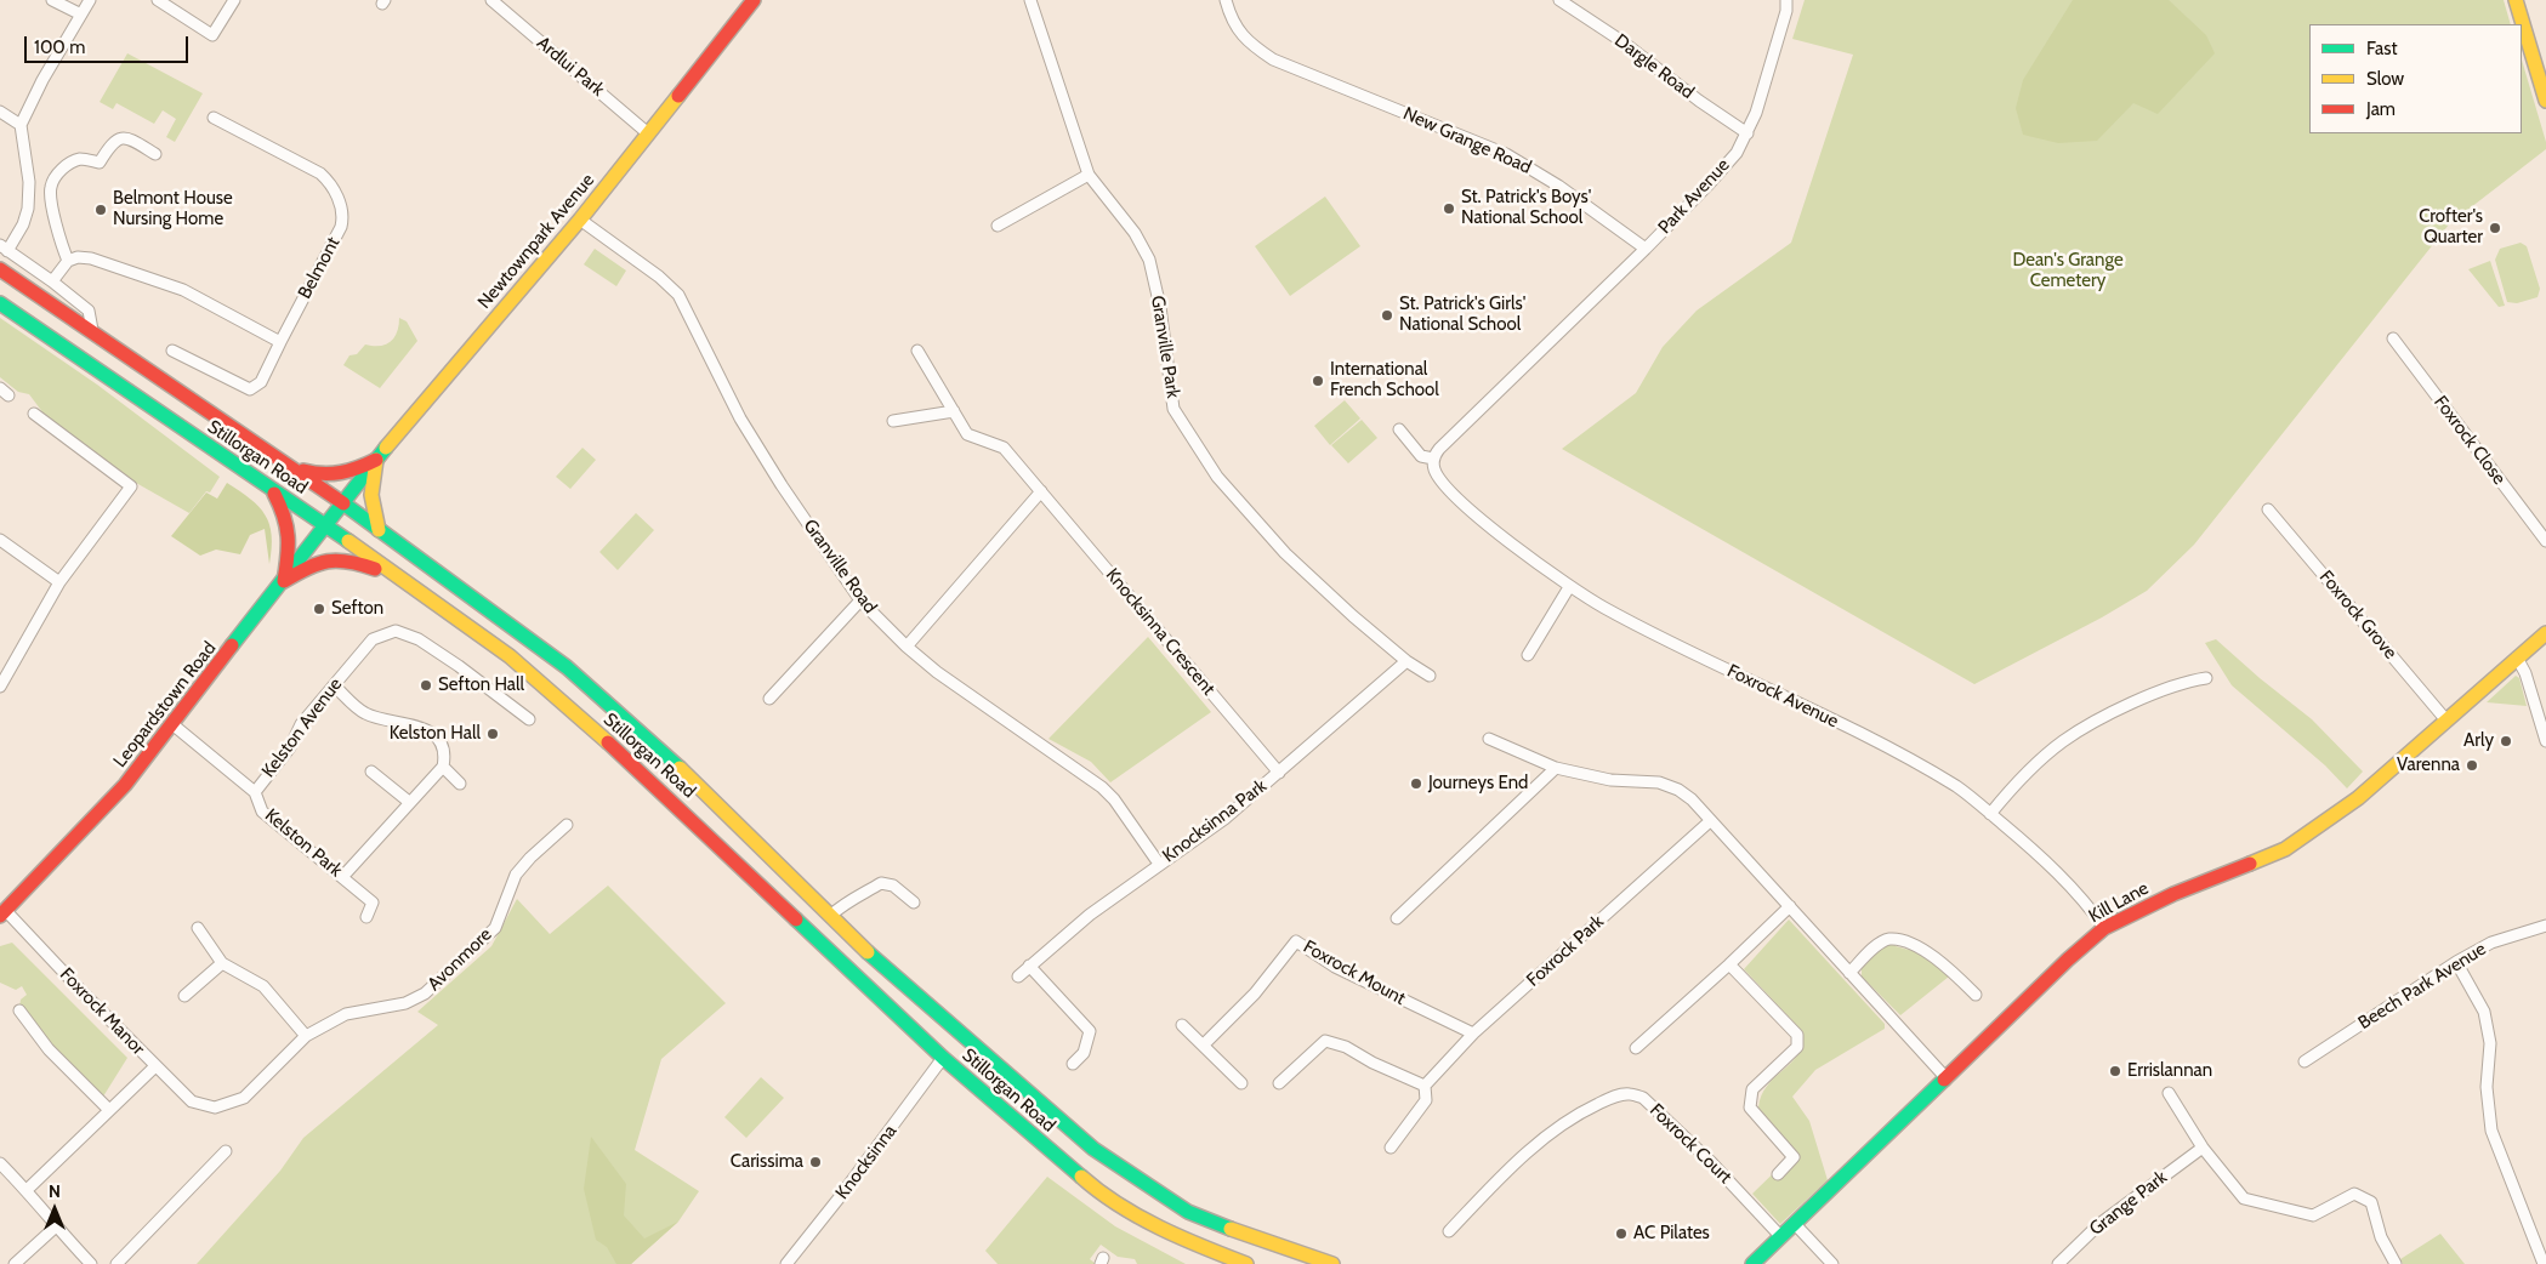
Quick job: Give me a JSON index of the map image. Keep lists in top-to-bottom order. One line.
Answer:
{"streets":{"main road":["Newtownpark Avenue","Stillorgan Road","Leopardstown Road","Kill Lane"],"street":["Ardlui Park","Dargle Road","New Grange Road","Park Avenue","Belmont","Granville Park","Foxrock Close","Granville Road","Foxrock Grove","Knocksinna Crescent","Foxrock Avenue","Kelston Avenue","Knocksinna Park","Kelston Park","Foxrock Park","Avonmore","Foxrock Mount","Beech Park Avenue","Foxrock Manor","Foxrock Court","Knocksinna","Grange Park"]},"crossings":[["Ardlui Park","Newtownpark Avenue"],["Dargle Road","Park Avenue"],["New Grange Road","Park Avenue"],["Park Avenue","Foxrock Avenue"],["Newtownpark Avenue","Stillorgan Road"],["Newtownpark Avenue","Granville Road"],["Newtownpark Avenue","Leopardstown Road"],["Granville Park","Knocksinna Park"],["Stillorgan Road","Leopardstown Road"],["Stillorgan Road","Knocksinna"],["Granville Road","Knocksinna Park"],["Foxrock Grove","Kill Lane"],["Knocksinna Crescent","Knocksinna Park"],["Foxrock Avenue","Kill Lane"],["Leopardstown Road","Kelston Park"],["Leopardstown Road","Foxrock Manor"],["Kelston Avenue","Kelston Park"],["Kill Lane","Foxrock Court"],["Foxrock Park","Foxrock Mount"],["Avonmore","Foxrock Manor"]],"parks":["Dean's Grange Cemetery"],"places":["St. Patrick's Boys' National School","Belmont House Nursing Home","Crofter's Quarter","St. Patrick's Girls' National School","International French School","Sefton","Sefton Hall","Kelston Hall","Arly","Varenna","Journeys End","Errislannan","Carissima","AC Pilates"],"legend":["Fast","Slow","Jam"],"scale_bar":"100 m","north":"top"}
